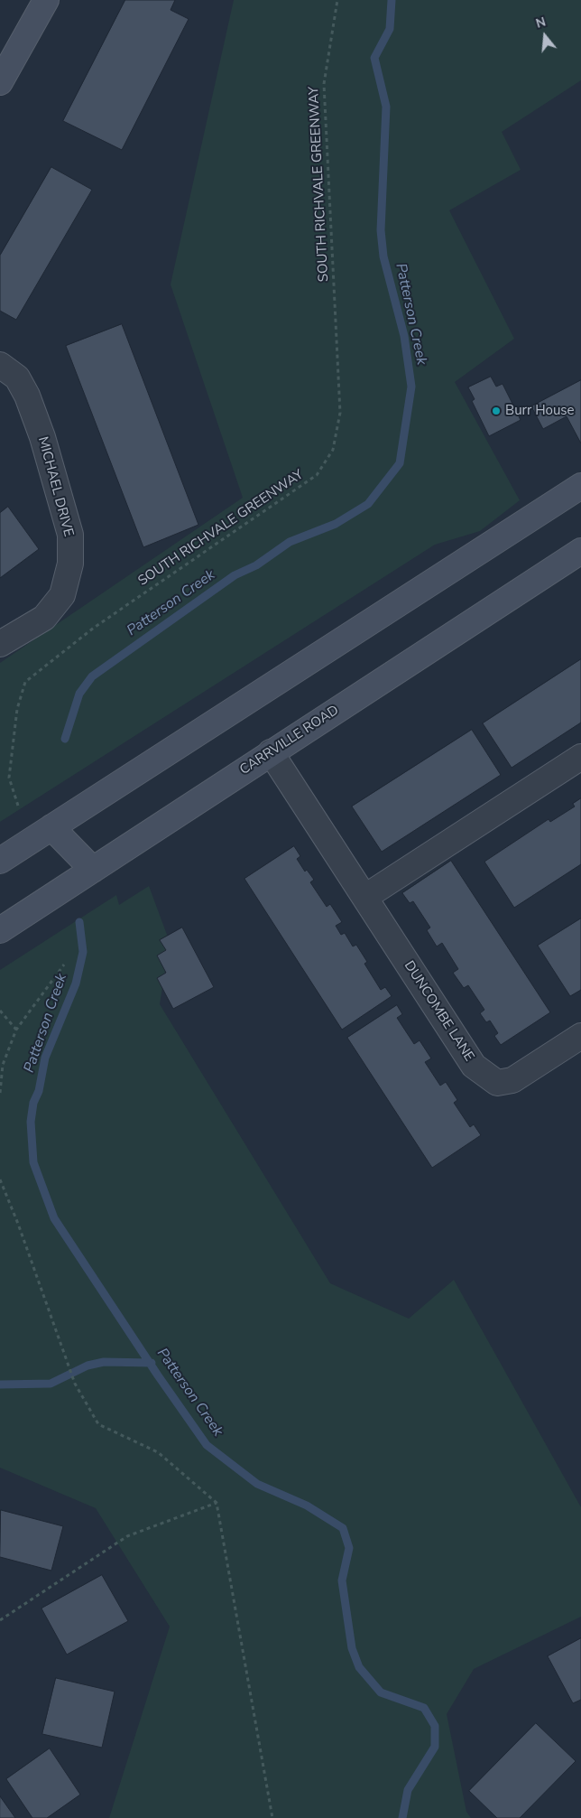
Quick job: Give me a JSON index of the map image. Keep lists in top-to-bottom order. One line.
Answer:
{"streets":{"main road":["CARRVILLE ROAD"],"street":["MICHAEL DRIVE","DUNCOMBE LANE"],"path":["SOUTH RICHVALE GREENWAY"]},"crossings":[["CARRVILLE ROAD","DUNCOMBE LANE"]],"water":["Patterson Creek"],"places":["Burr House"],"north":"top"}
